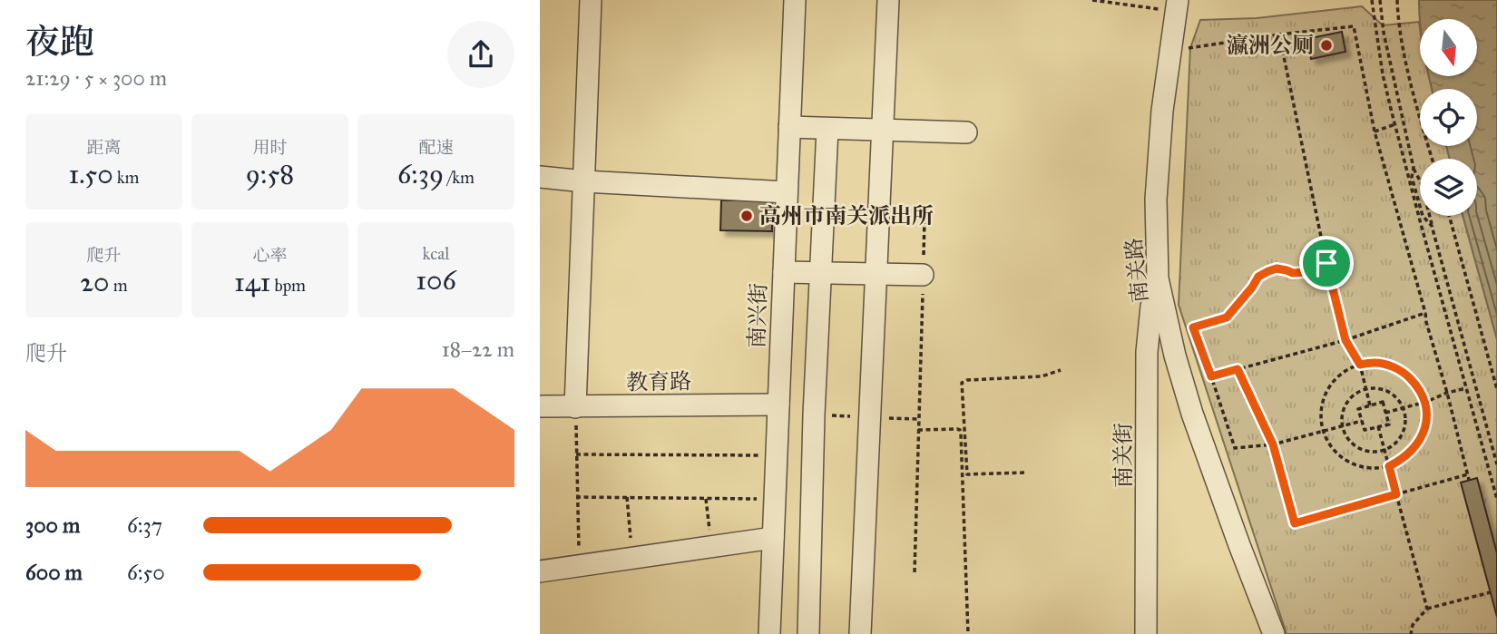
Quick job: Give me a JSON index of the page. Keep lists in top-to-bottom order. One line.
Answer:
{"streets":{"street":["南关路","南兴街","教育路","南关街"]},"crossings":[["南关路","南关街"],["南兴街","教育路"]],"places":["瀛洲公厕","高州市南关派出所"],"north":"bottom","page":{"heading":["夜跑","21:29 · 5 × 300 m"],"stats":[["距离","1.50 km"],["用时","9:58"],["配速","6:39 /km"],["爬升","20 m"],["心率","141 bpm"],["kcal","106"]],"chart":["爬升","18–22 m"],"list":[{"name":"300 m","note":"6:37"},{"name":"600 m","note":"6:50"}]}}
